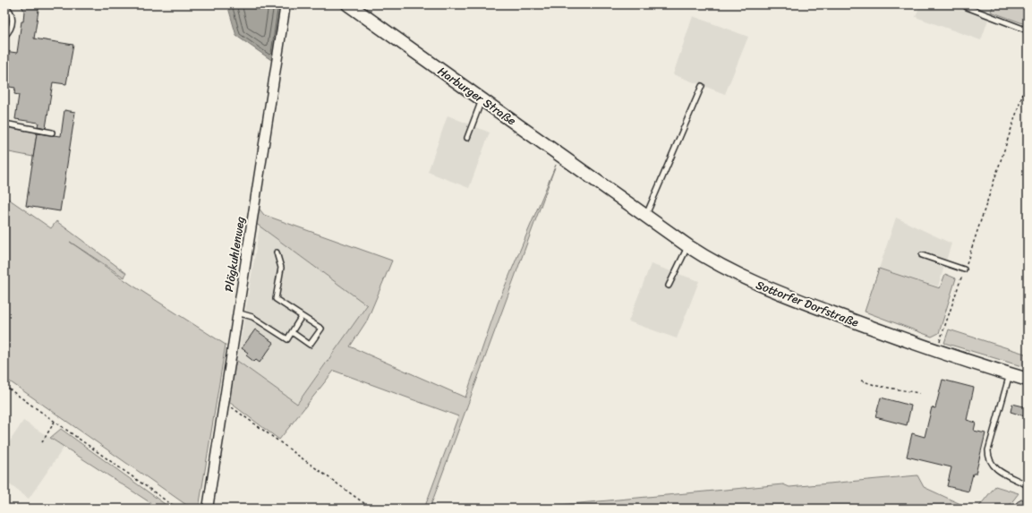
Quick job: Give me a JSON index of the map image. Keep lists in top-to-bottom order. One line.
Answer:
{"streets":{"street":["Harburger Straße","Plögkuhlenweg","Sottorfer Dorfstraße"]},"crossings":[["Harburger Straße","Sottorfer Dorfstraße"]]}
